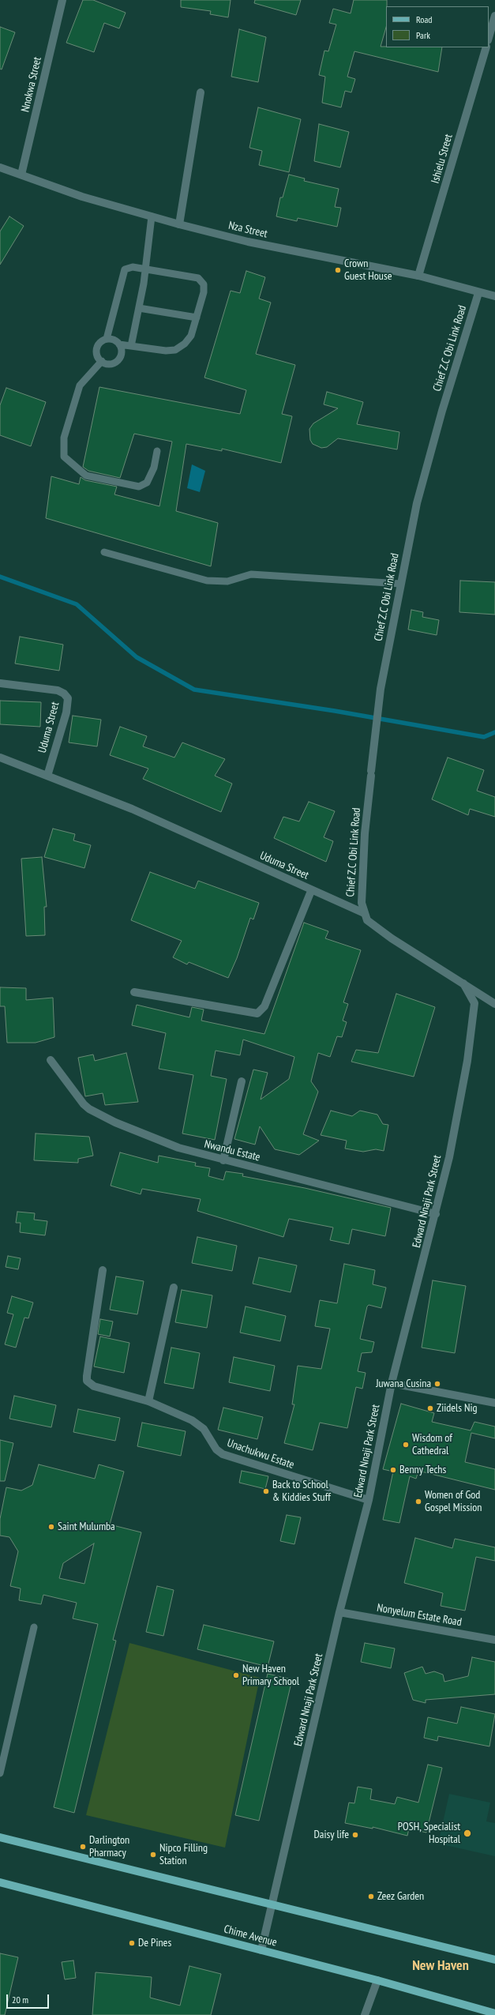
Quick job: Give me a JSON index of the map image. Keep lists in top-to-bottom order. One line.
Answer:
{"streets":{"main road":["Chime Avenue"],"street":["Nnokwa Street","Ishielu Street","Nza Street","Chief Z.C Obi Link Road","Uduma Street","Nwandu Estate","Edward Nnaji Park Street","Unachukwu Estate","Nonyelum Estate Road"]},"crossings":[["Nnokwa Street","Nza Street"],["Ishielu Street","Nza Street"],["Nza Street","Chief Z.C Obi Link Road"],["Chief Z.C Obi Link Road","Uduma Street"],["Uduma Street","Edward Nnaji Park Street"],["Nwandu Estate","Edward Nnaji Park Street"],["Edward Nnaji Park Street","Unachukwu Estate"],["Edward Nnaji Park Street","Nonyelum Estate Road"],["Edward Nnaji Park Street","Chime Avenue"]],"districts":["New Haven"],"places":["Crown Guest House","Juwana Cusina","Ziidels Nig","Wisdom of Cathedral","Benny Techs","Back to School & Kiddies Stuff","Women of God Gospel Mission","Saint Mulumba","New Haven Primary School","POSH, Specialist Hospital","Daisy life","Darlington Pharmacy","Nipco Filling Station","Zeez Garden","De Pines"],"legend":["Road","Park"],"scale_bar":"20 m"}
